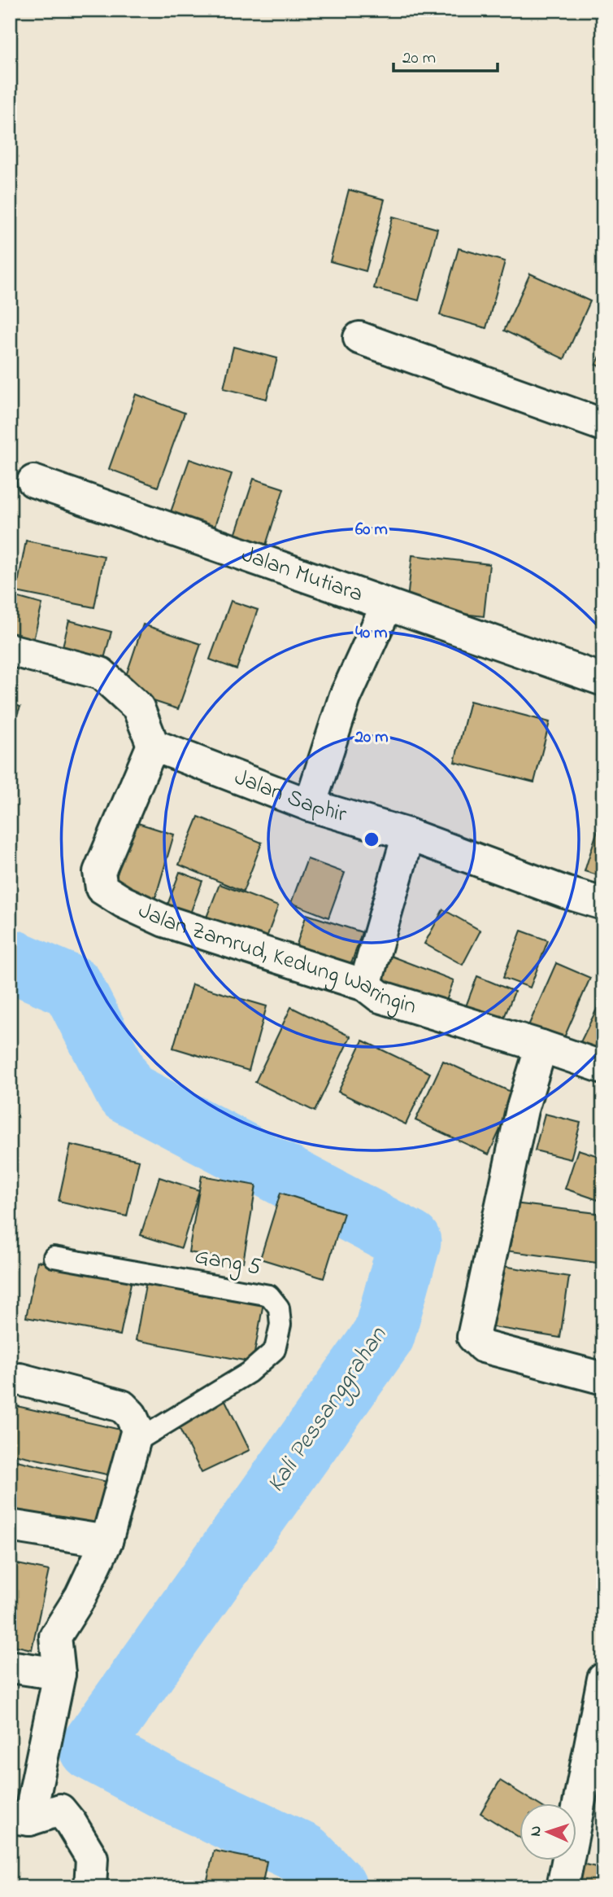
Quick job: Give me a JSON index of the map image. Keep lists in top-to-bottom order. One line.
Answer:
{"streets":{"street":["Jalan Mutiara","Jalan Saphir","Jalan Zamrud, Kedung Waringin"],"lane":["Gang 5"]},"crossings":[["Jalan Saphir","Jalan Zamrud, Kedung Waringin"]],"water":["Kali Pessanggrahan"],"scale_bar":"20 m","north":"left","rings":["60 m","40 m","20 m"]}
